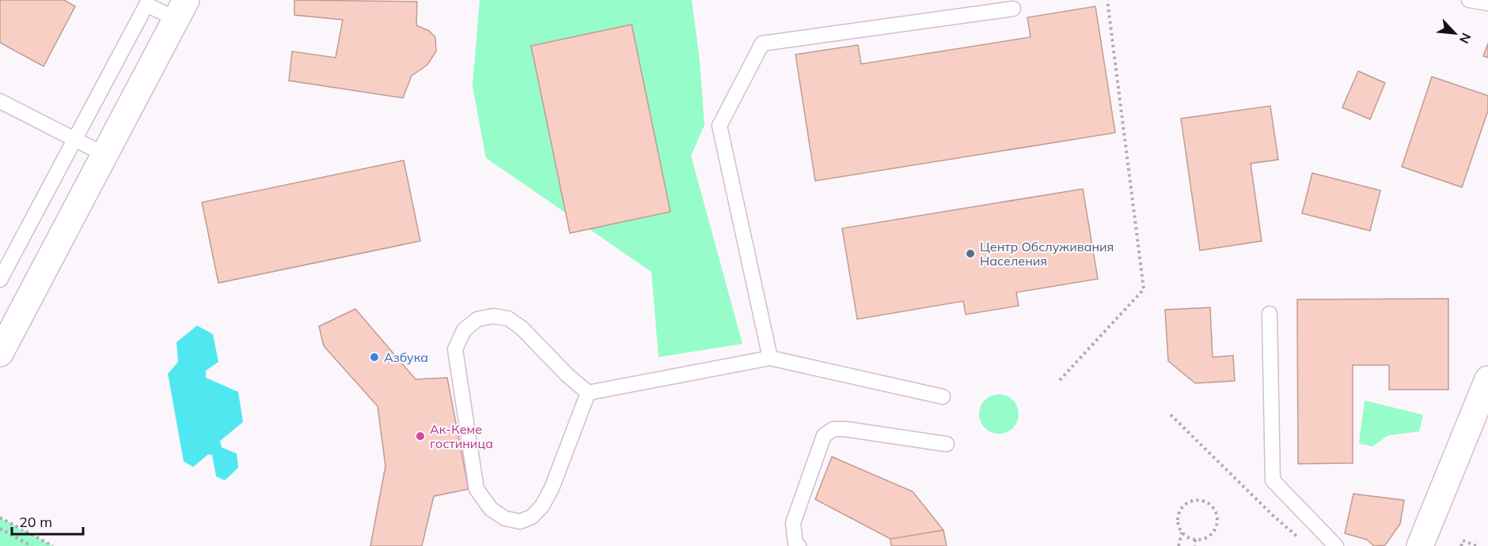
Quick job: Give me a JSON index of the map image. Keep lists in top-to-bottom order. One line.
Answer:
{"places":["Центр Обслуживания Населения","Азбука","Ак-Кеме гостиница"],"scale_bar":"20 m","north":"bottom right"}
